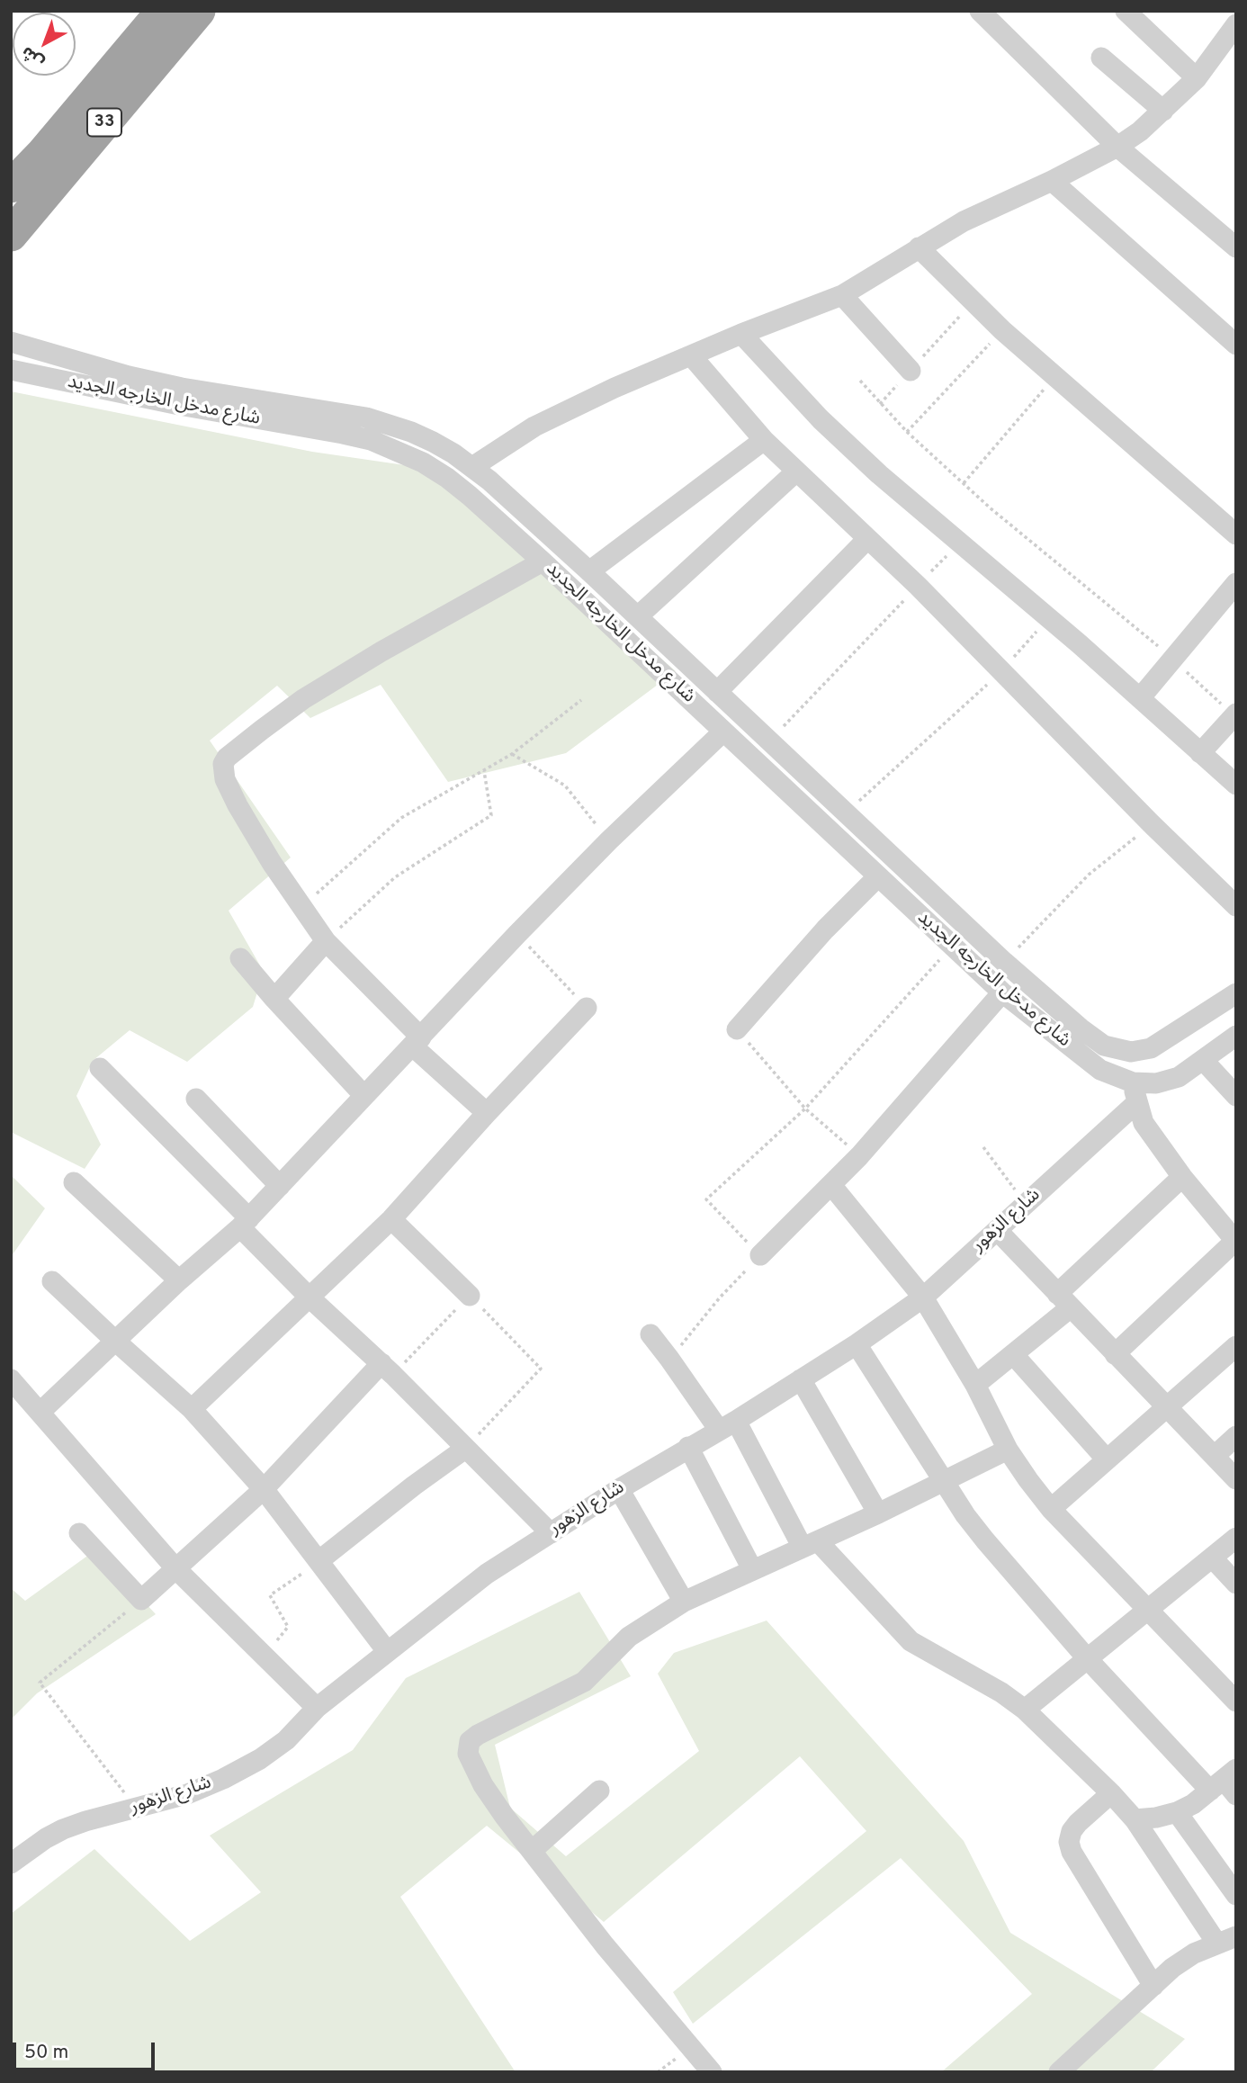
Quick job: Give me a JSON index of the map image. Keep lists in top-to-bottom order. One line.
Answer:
{"streets":{"highway":["33"],"street":["شارع مدخل الخارجه الجديد","شارع الزهور"]},"crossings":[["شارع مدخل الخارجه الجديد","شارع الزهور"]],"scale_bar":"50 m","north":"bottom left"}
